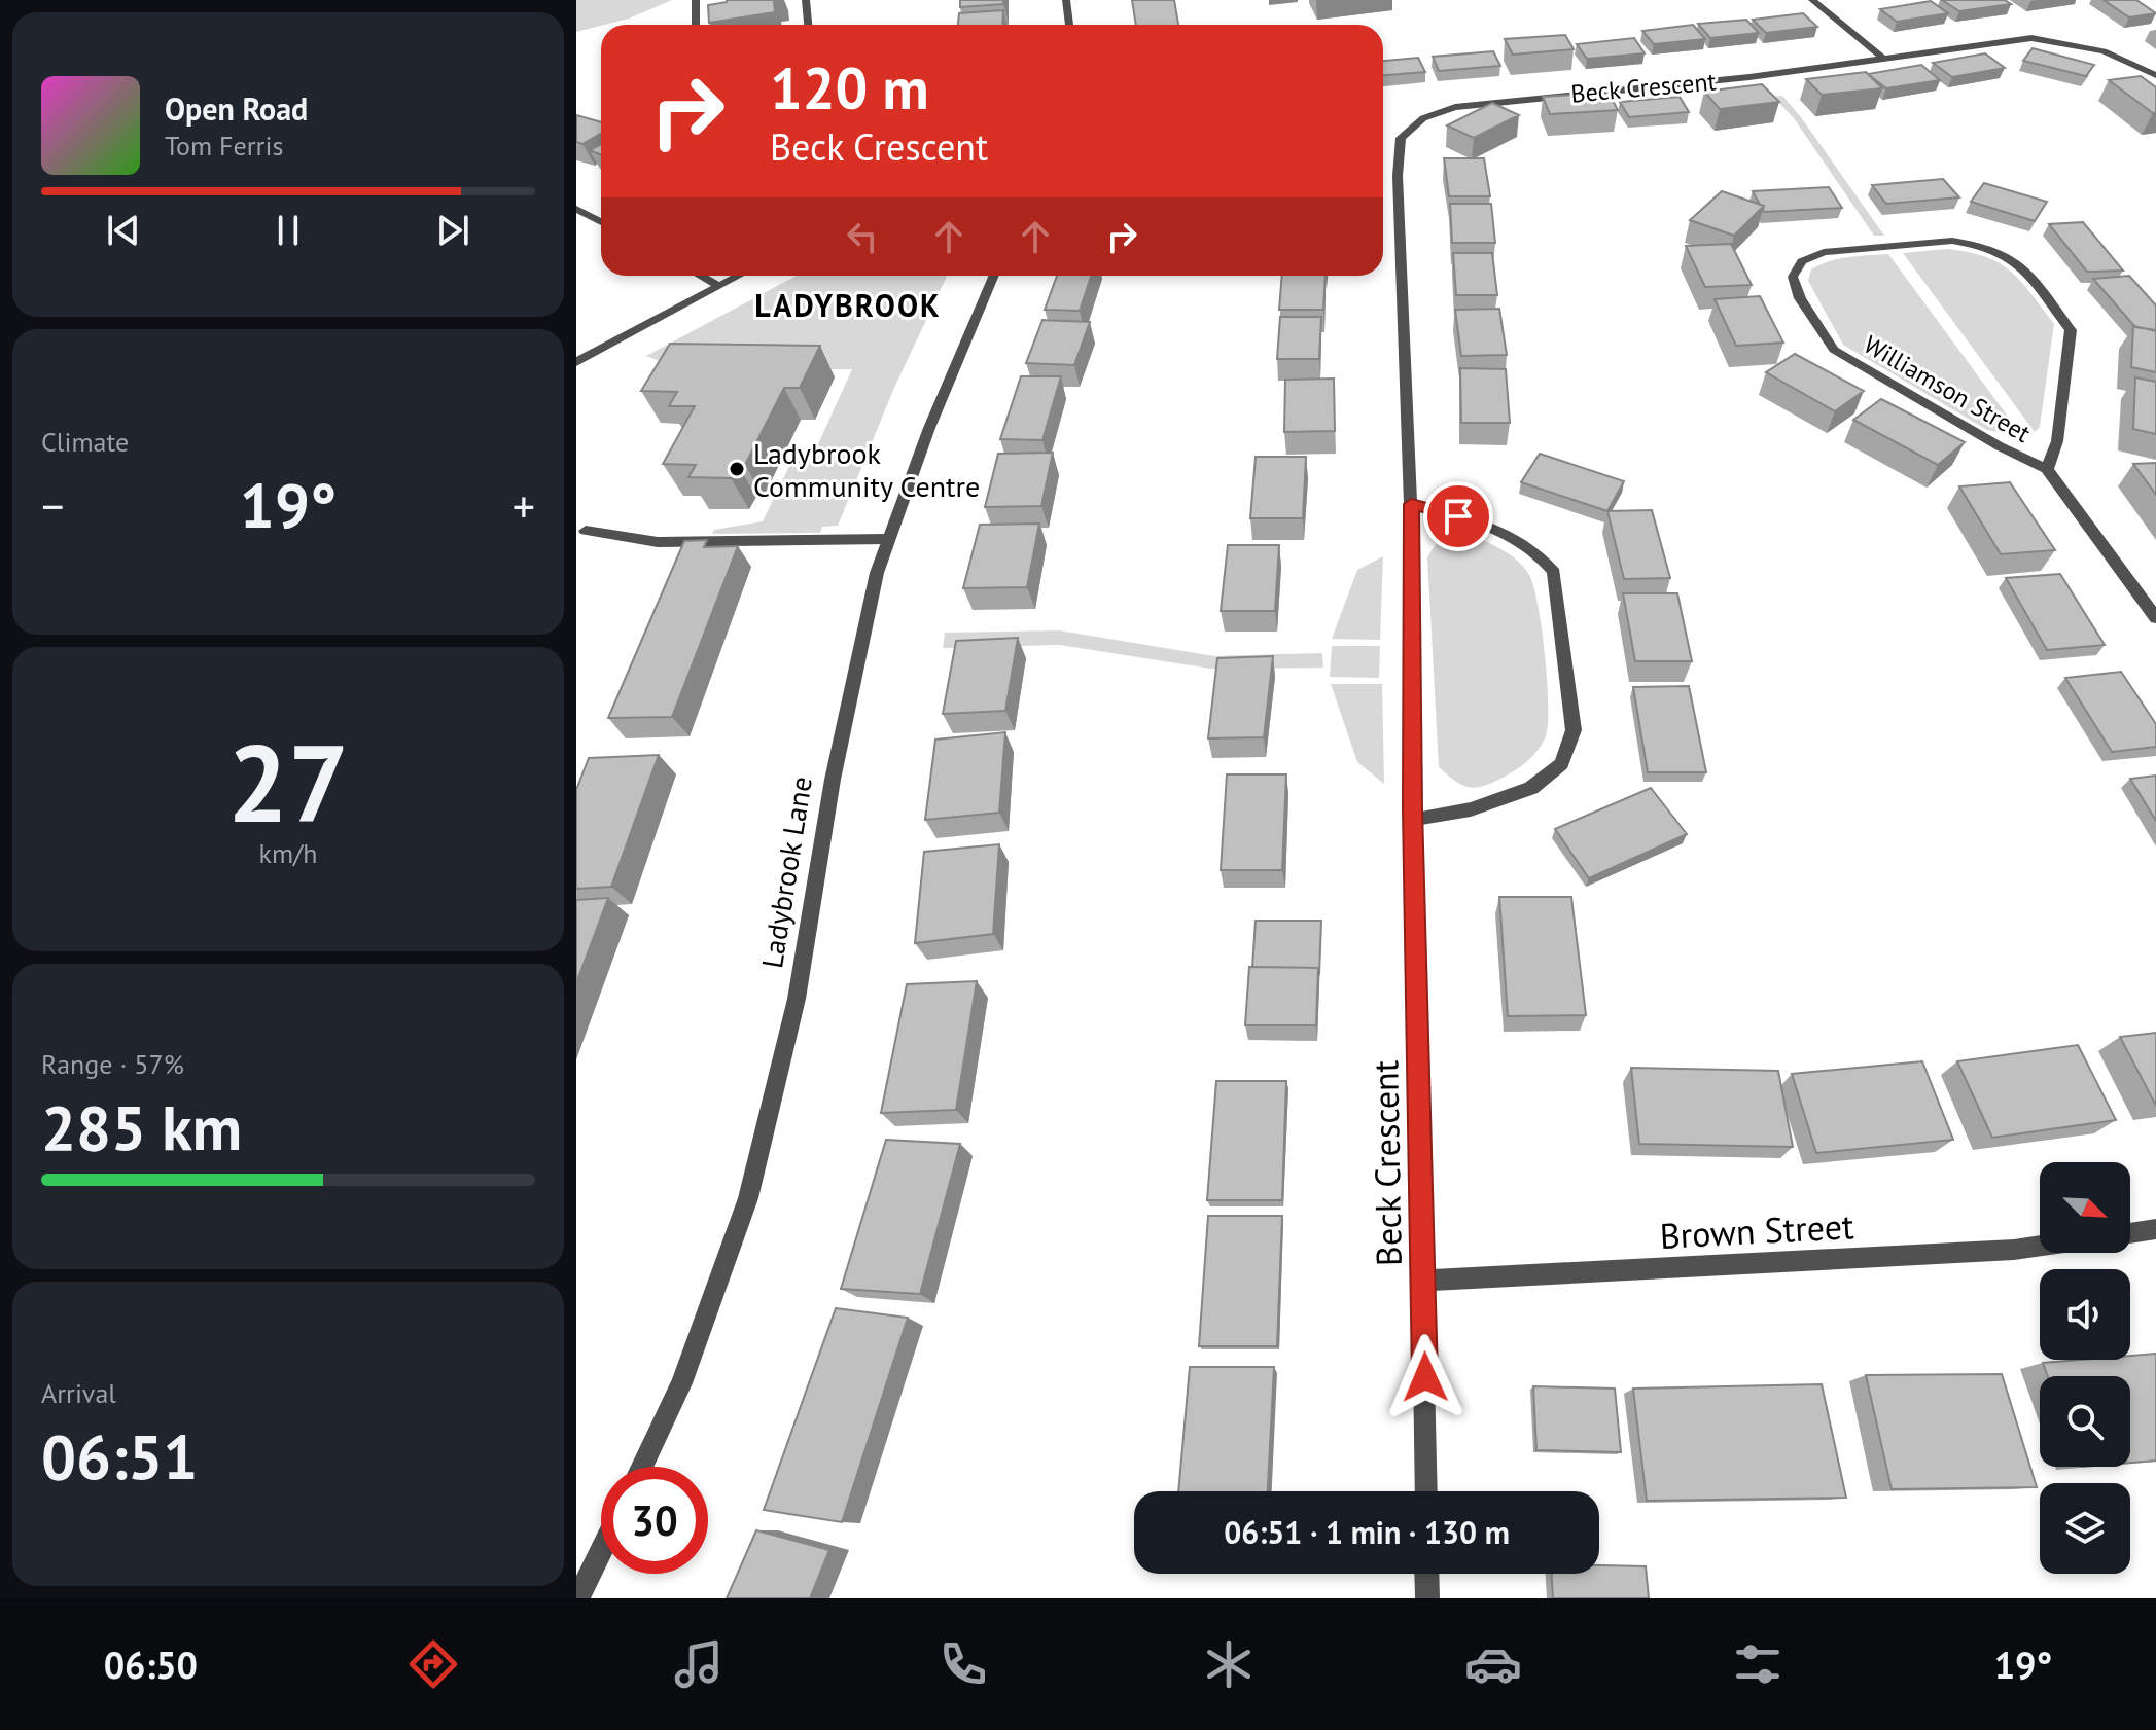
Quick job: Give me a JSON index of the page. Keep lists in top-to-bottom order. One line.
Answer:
{"streets":{"street":["Beck Crescent","Williamson Street","Ladybrook Lane","Brown Street"]},"crossings":[["Beck Crescent","Brown Street"]],"districts":["LADYBROOK"],"places":["Ladybrook Community Centre"],"north":"bottom right","page":{"turn":["120 m","Beck Crescent"],"song":["Open Road","Tom Ferris"],"tile":["Climate",["27","km/h"],["Range · 57%","285 km"],["Arrival","06:51"]],"heat":["−","19°","+"],"limit":"30","trip":"06:51 · 1 min · 130 m","tabs":["06:50","19°"]}}
